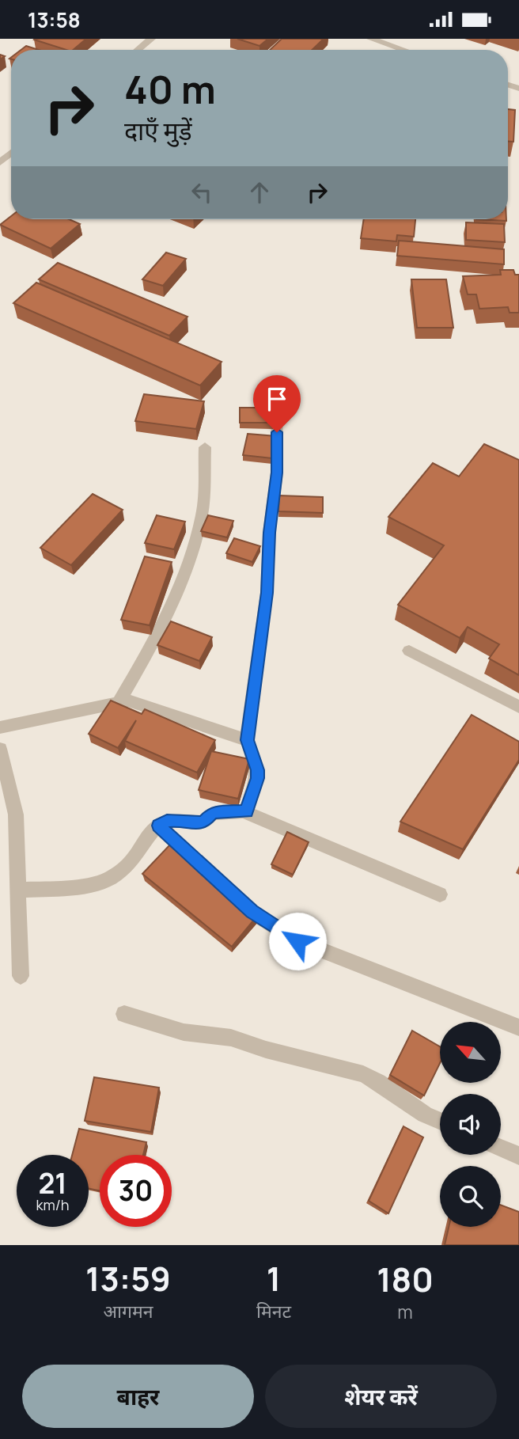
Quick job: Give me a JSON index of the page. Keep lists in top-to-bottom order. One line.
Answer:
{"north":"top left","page":{"status":"13:58","turn":["40 m","दाएँ मुड़ें"],"speed":"21 km/h","limit":"30","eta":["13:59","आगमन","1","मिनट","180","m"],"buttons":["बाहर","शेयर करें"]}}
